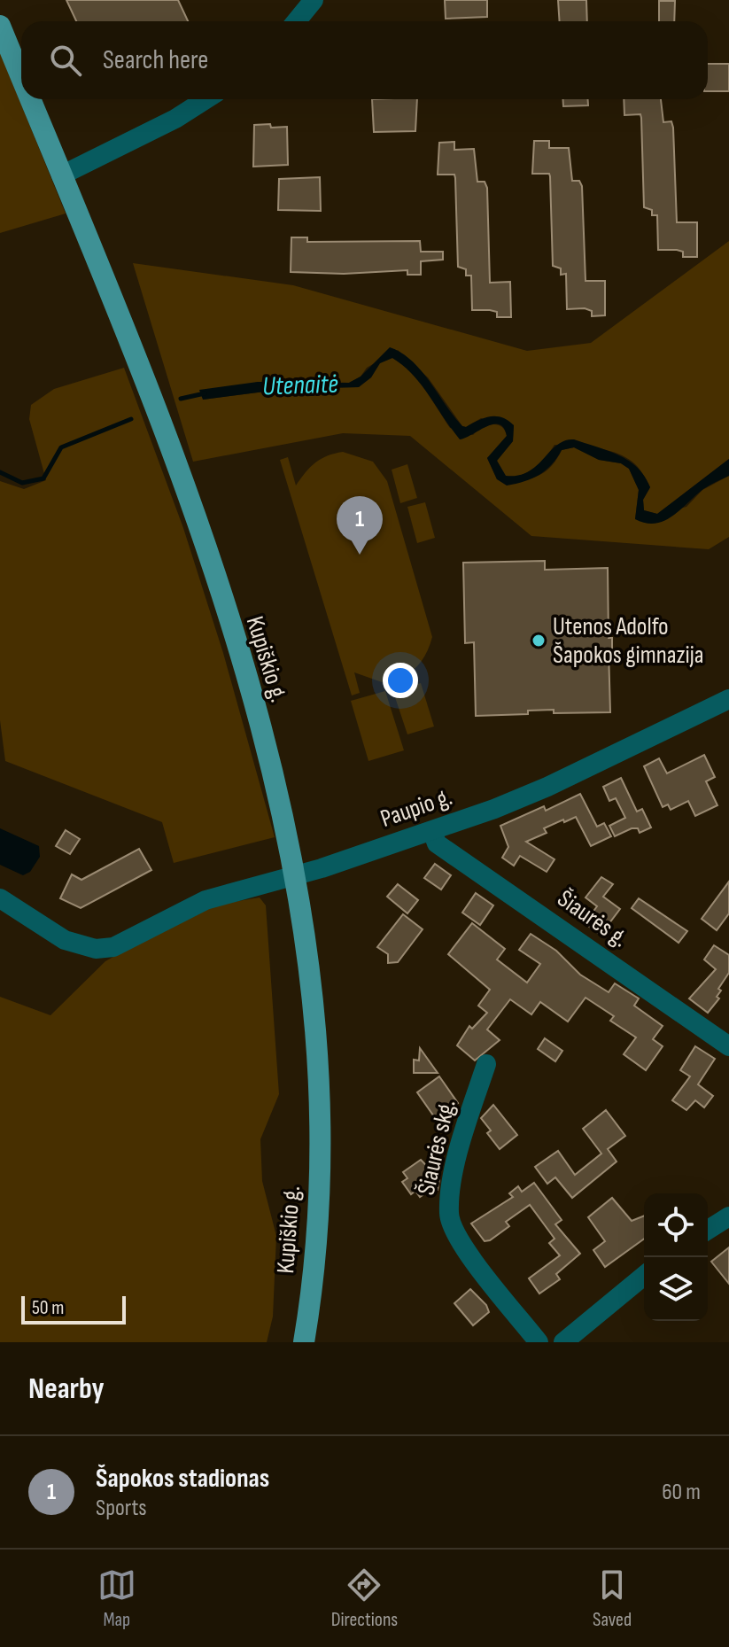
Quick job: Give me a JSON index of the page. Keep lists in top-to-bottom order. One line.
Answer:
{"streets":{"main road":["Kupiškio g."],"street":["Paupio g.","Šiaurės g.","Šiaurės skg."]},"crossings":[["Kupiškio g.","Paupio g."],["Paupio g.","Šiaurės g."]],"water":["Utenaitė"],"places":["Utenos Adolfo Šapokos gimnazija"],"scale_bar":"50 m","page":{"search":"Search here","pins":"1","scale":"50 m","heading":"Nearby","list":[{"mark":"1","name":"Šapokos stadionas","note":"Sports","value":"60 m"}],"nav":["Map","Directions","Saved"]}}
